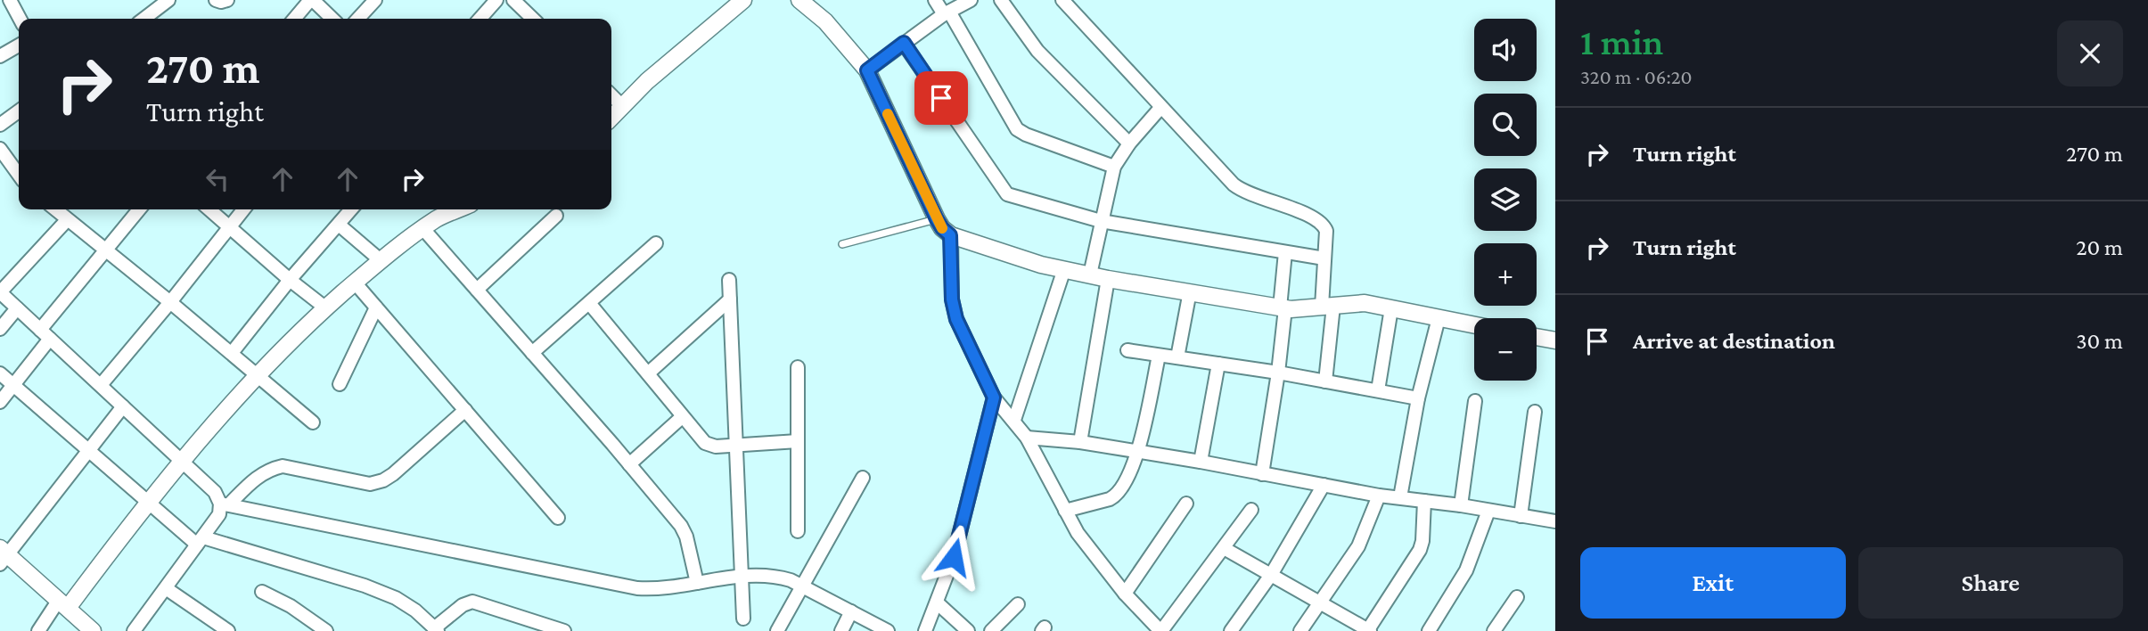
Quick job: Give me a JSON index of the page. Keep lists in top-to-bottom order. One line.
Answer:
{"page":{"heading":["1 min","320 m · 06:20"],"map_buttons":["+","−"],"turn":["270 m","Turn right"],"list":[{"name":"Turn right","value":"270 m"},{"name":"Turn right","value":"20 m"},{"name":"Arrive at destination","value":"30 m"}],"buttons":["Exit","Share"]}}
